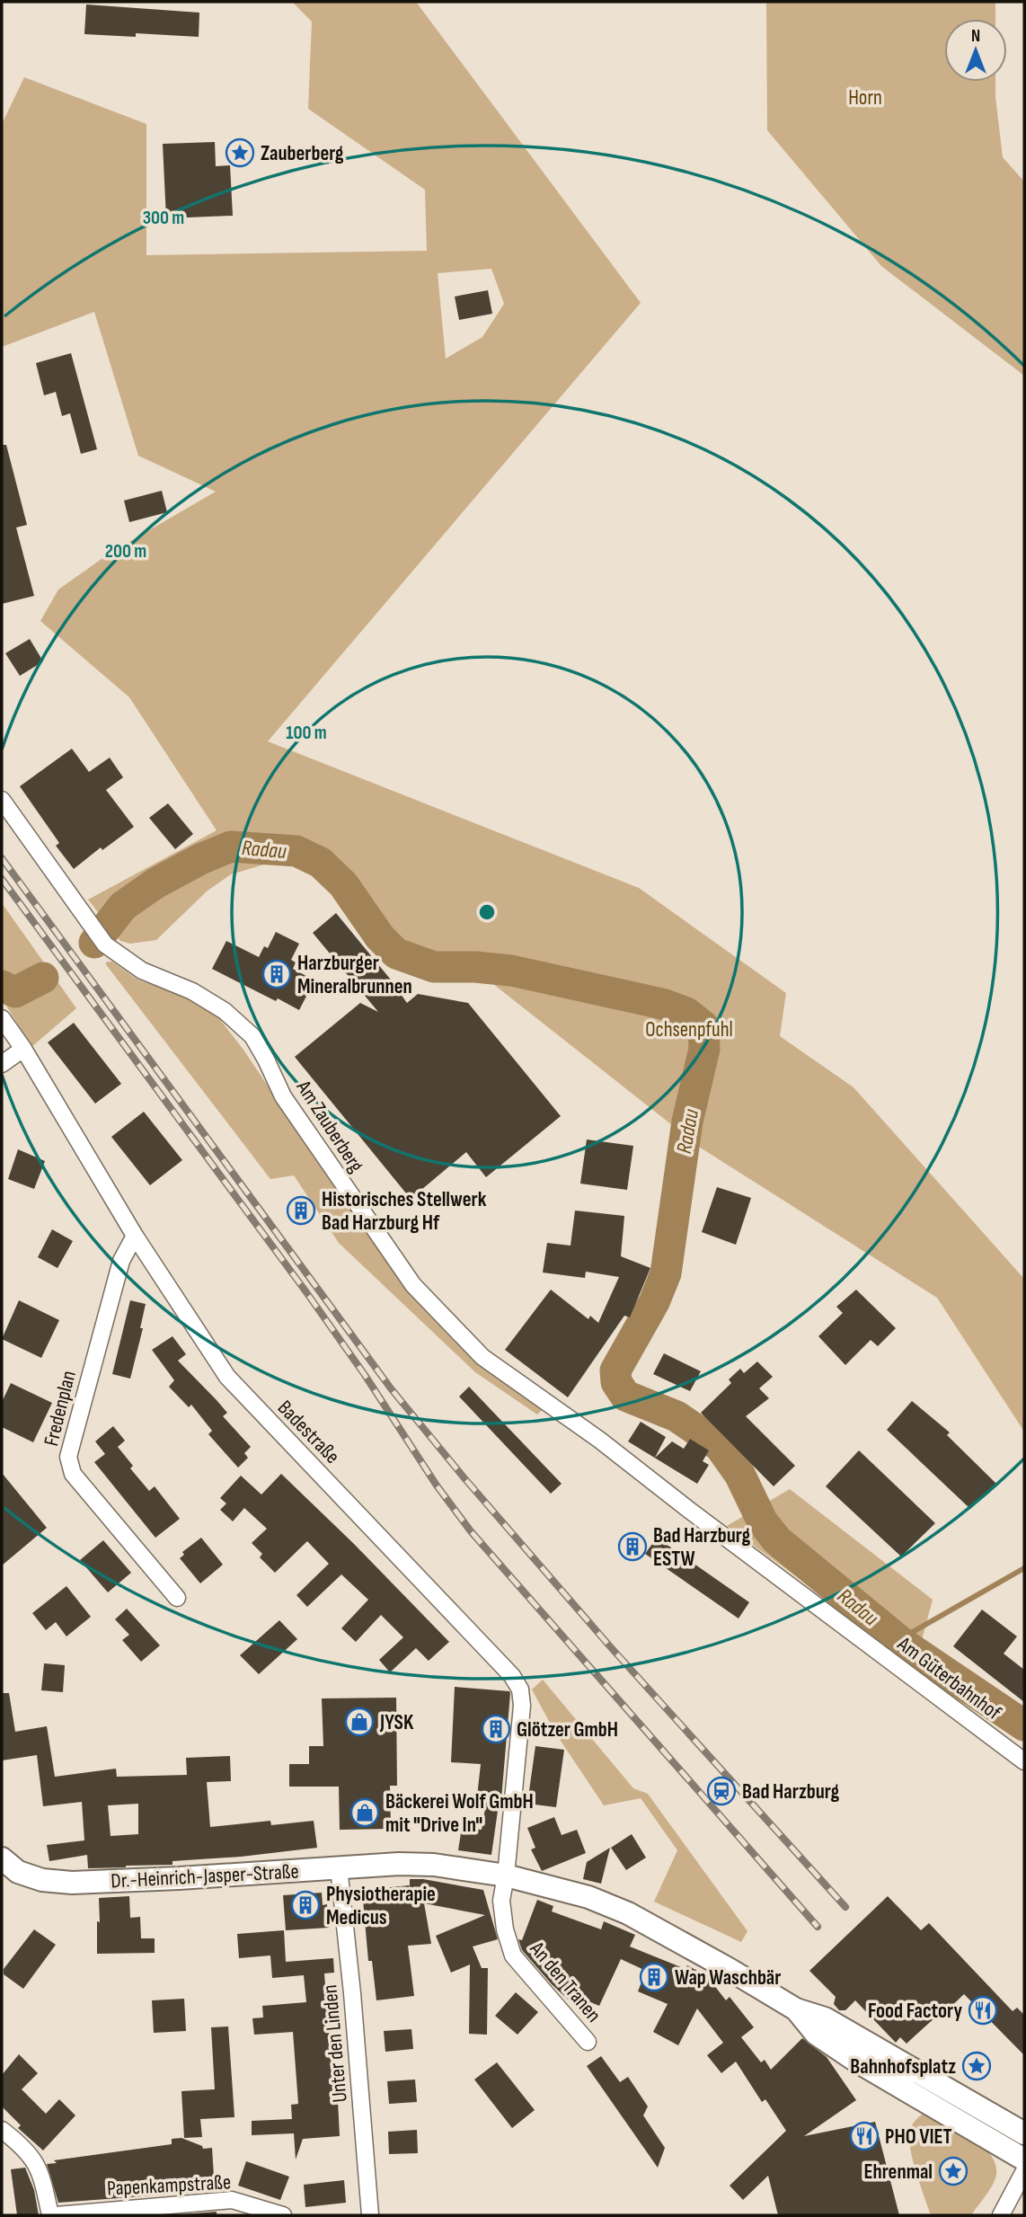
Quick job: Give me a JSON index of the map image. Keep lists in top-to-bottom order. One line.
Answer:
{"streets":{"main road":["Dr.-Heinrich-Jasper-Straße"],"street":["Am Zauberberg","Fredenplan","Badestraße","Am Güterbahnhof","An den Tranen","Unter den Linden","Papenkampstraße"]},"crossings":[["Am Zauberberg","Am Güterbahnhof"],["Fredenplan","Badestraße"],["Badestraße","Dr.-Heinrich-Jasper-Straße"],["Badestraße","An den Tranen"],["Dr.-Heinrich-Jasper-Straße","An den Tranen"],["Dr.-Heinrich-Jasper-Straße","Unter den Linden"]],"water":["Radau"],"parks":["Horn","Ochsenpfuhl"],"places":{"place":["Zauberberg","Bahnhofsplatz","Ehrenmal"],"building":["Harzburger Mineralbrunnen","Historisches Stellwerk Bad Harzburg Hf","Bad Harzburg ESTW","Glötzer GmbH","Physiotherapie Medicus","Wap Waschbär"],"shop":["JYSK","Bäckerei Wolf GmbH mit \"Drive In\""],"station":["Bad Harzburg"],"restaurant":["Food Factory","PHO VIET"]},"north":"top","rings":["300 m","200 m","100 m"]}
